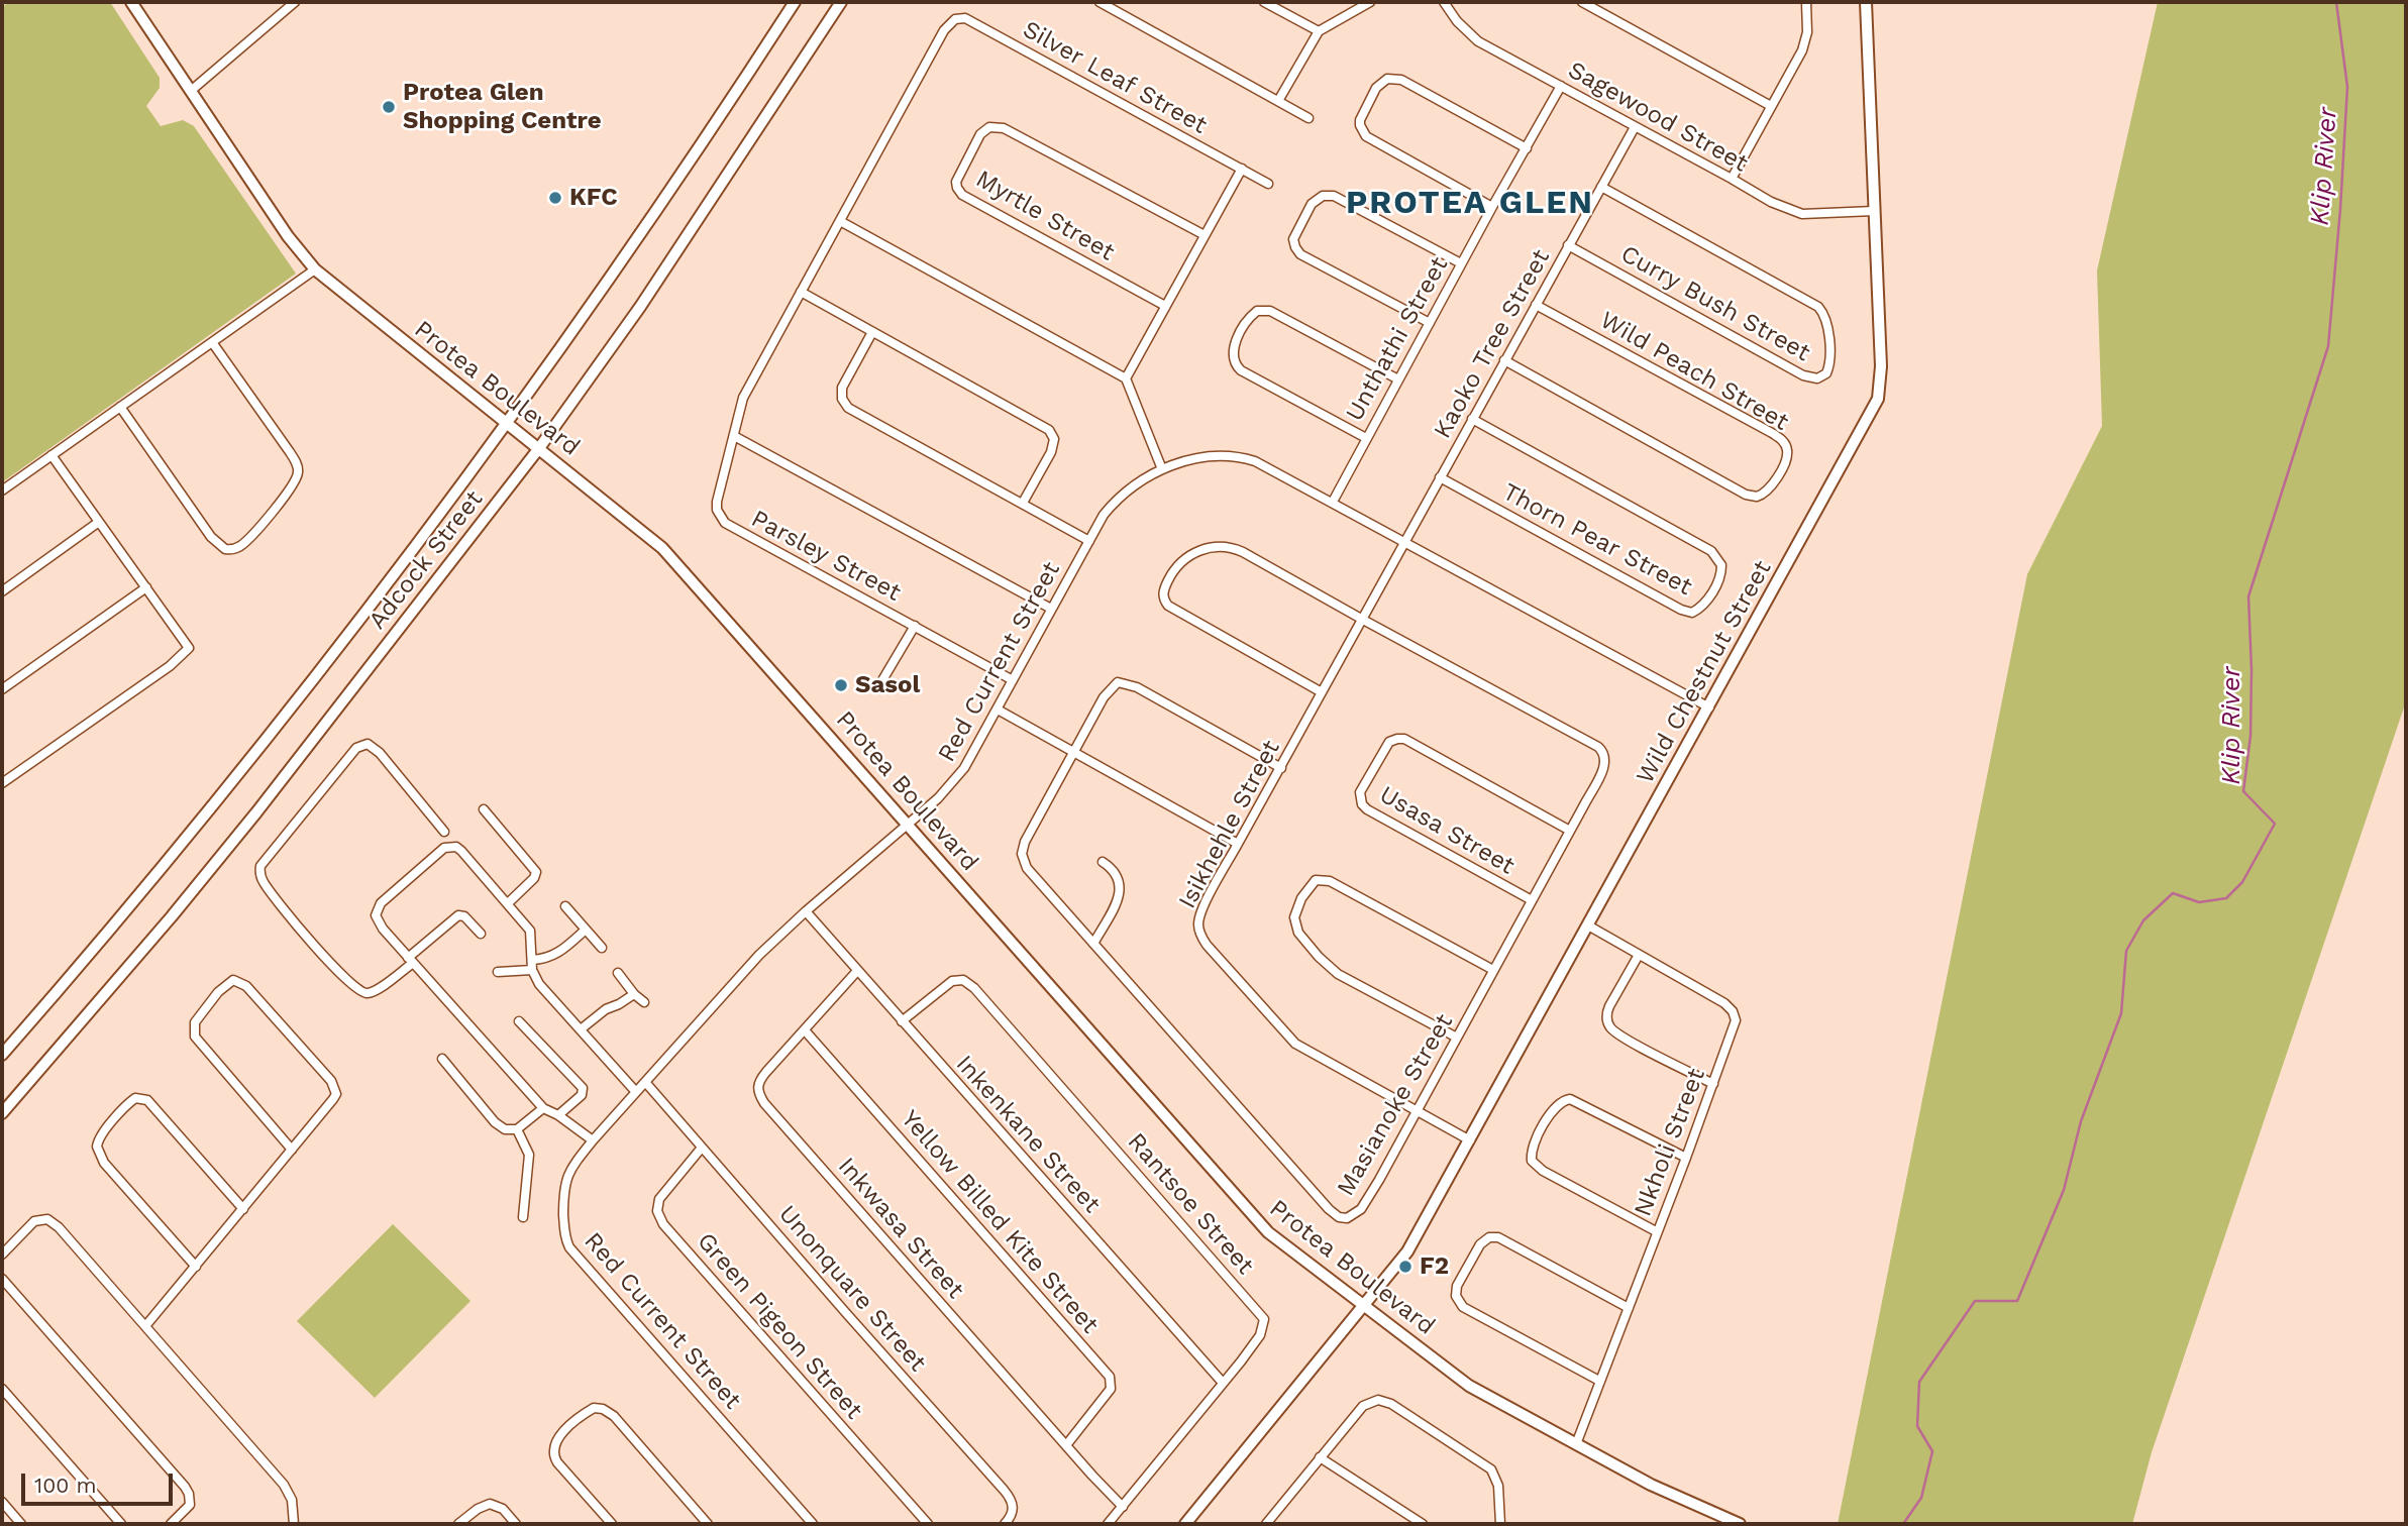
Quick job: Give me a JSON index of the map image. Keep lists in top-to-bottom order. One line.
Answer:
{"streets":{"street":["Silver Leaf Street","Sagewood Street","Myrtle Street","Curry Bush Street","Unthathi Street","Kaoko Tree Street","Wild Peach Street","Protea Boulevard","Thorn Pear Street","Parsley Street","Adcock Street","Red Current Street","Wild Chestnut Street","Isikhehle Street","Usasa Street","Masianoke Street","Inkenkane Street","Nkholi Street","Rantsoe Street","Yellow Billed Kite Street","Inkwasa Street","Unonquare Street","Green Pigeon Street"]},"crossings":[["Silver Leaf Street","Parsley Street"],["Sagewood Street","Unthathi Street"],["Sagewood Street","Kaoko Tree Street"],["Sagewood Street","Wild Chestnut Street"],["Curry Bush Street","Kaoko Tree Street"],["Unthathi Street","Red Current Street"],["Kaoko Tree Street","Wild Peach Street"],["Kaoko Tree Street","Thorn Pear Street"],["Kaoko Tree Street","Red Current Street"],["Kaoko Tree Street","Isikhehle Street"],["Protea Boulevard","Adcock Street"],["Protea Boulevard","Red Current Street"],["Protea Boulevard","Wild Chestnut Street"],["Protea Boulevard","Nkholi Street"],["Parsley Street","Red Current Street"],["Red Current Street","Wild Chestnut Street"],["Red Current Street","Isikhehle Street"],["Red Current Street","Inkenkane Street"],["Red Current Street","Unonquare Street"],["Wild Chestnut Street","Isikhehle Street"],["Wild Chestnut Street","Nkholi Street"],["Isikhehle Street","Masianoke Street"],["Usasa Street","Masianoke Street"],["Inkenkane Street","Rantsoe Street"],["Inkenkane Street","Inkwasa Street"],["Rantsoe Street","Inkwasa Street"],["Yellow Billed Kite Street","Inkwasa Street"],["Unonquare Street","Green Pigeon Street"]],"districts":["PROTEA GLEN"],"water":["Klip River"],"places":["Protea Glen Shopping Centre","KFC","Sasol","F2"],"scale_bar":"100 m"}
